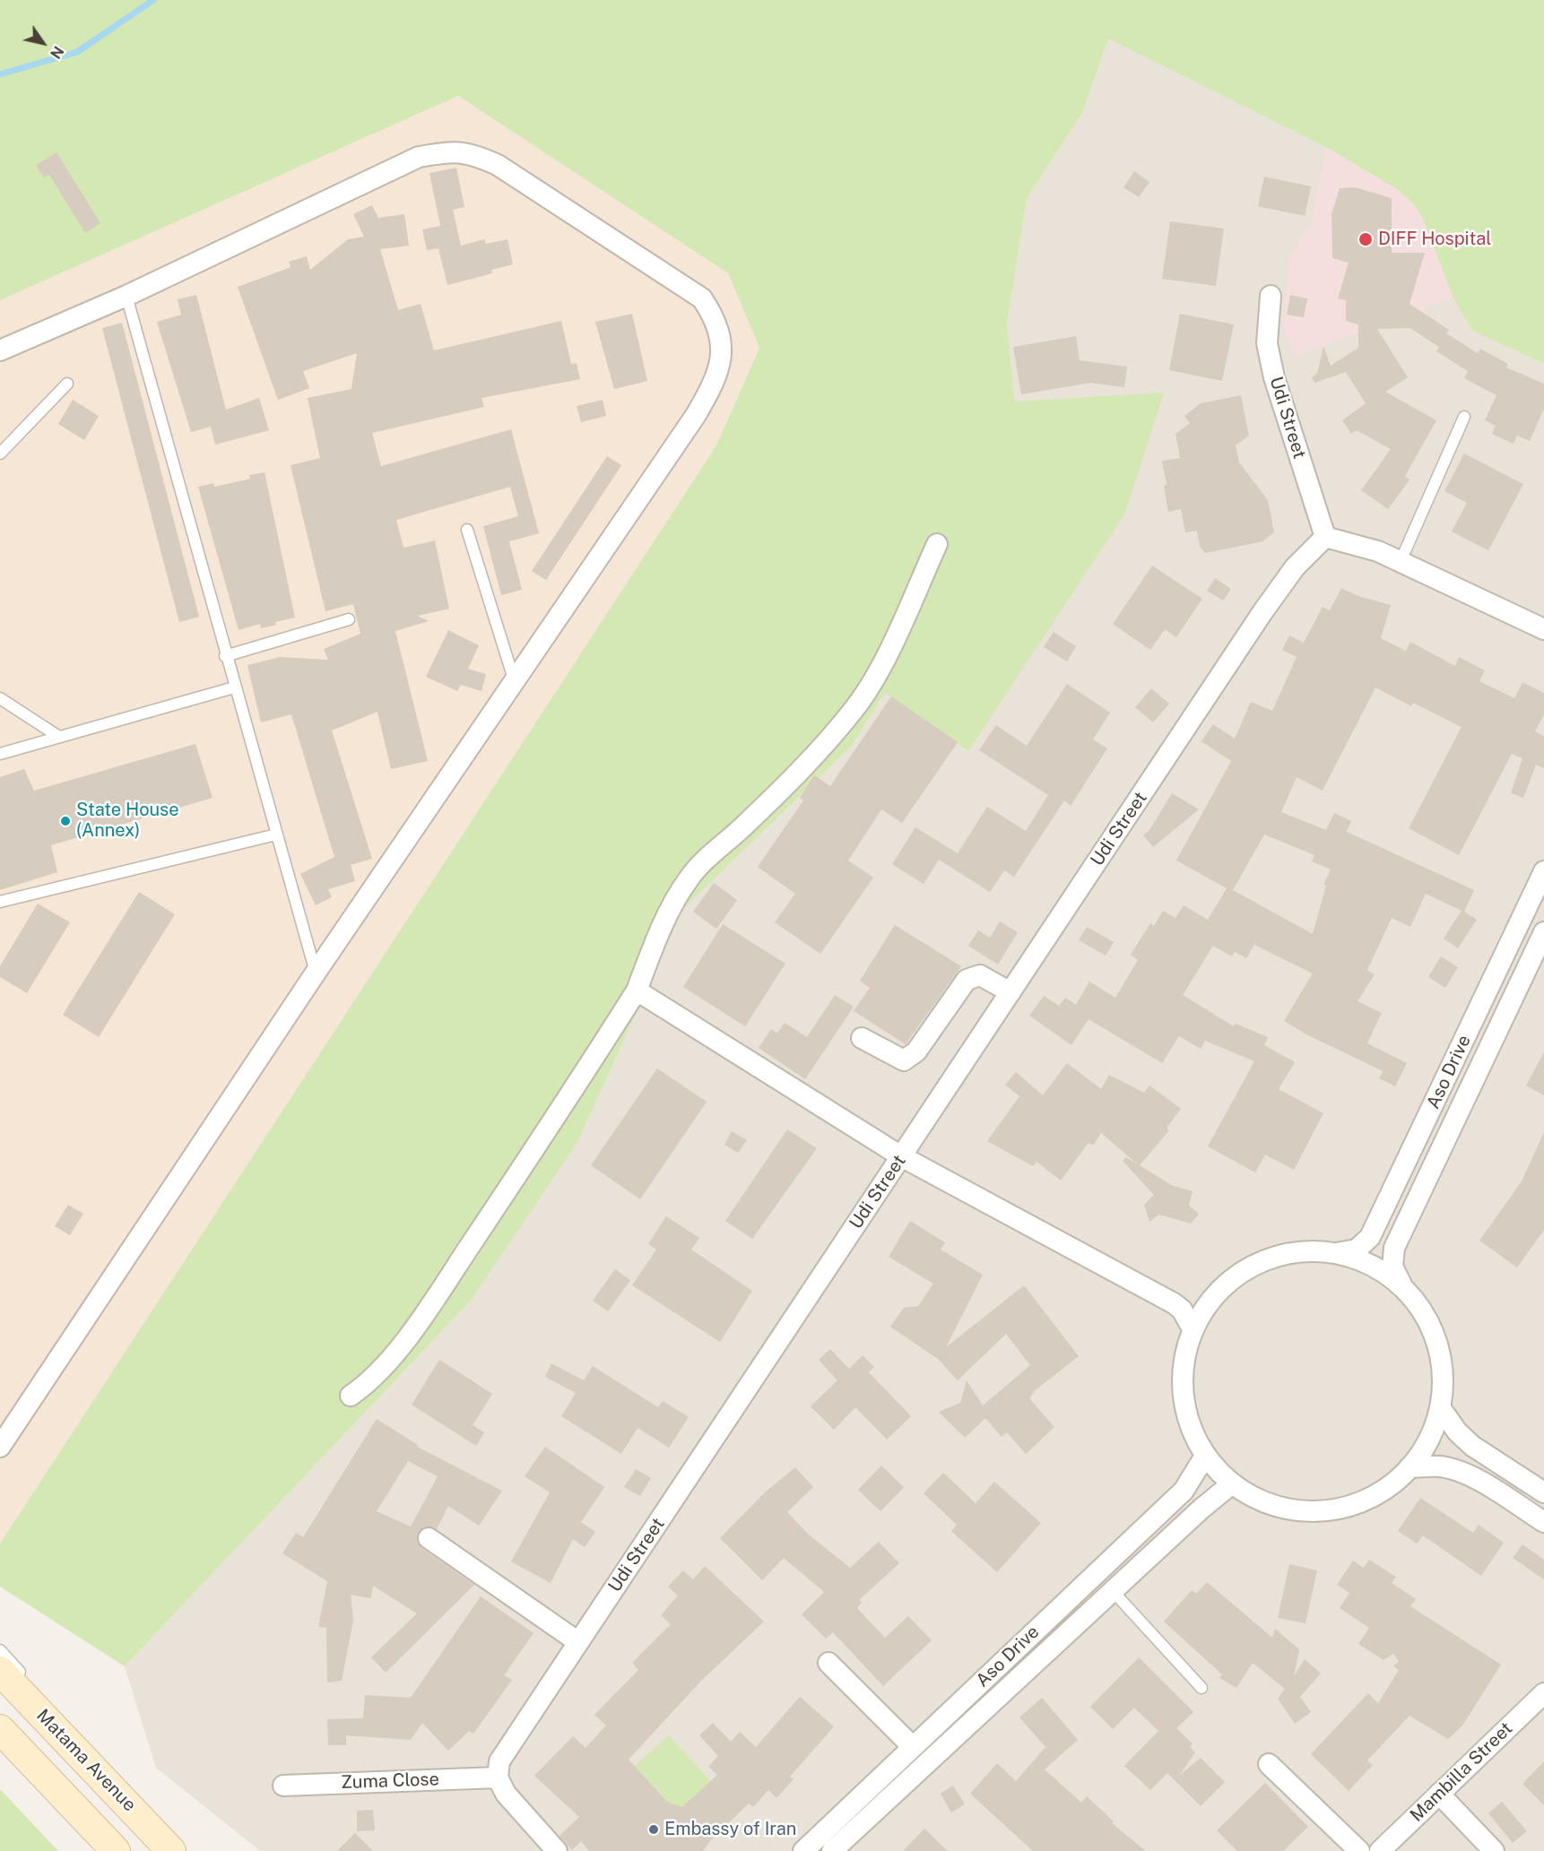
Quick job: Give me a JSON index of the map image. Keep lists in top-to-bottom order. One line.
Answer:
{"streets":{"main road":["Matama Avenue"],"street":["Udi Street","Aso Drive","Mambilla Street","Zuma Close"]},"crossings":[["Udi Street","Zuma Close"]],"places":["DIFF Hospital","State House (Annex)","Embassy of Iran"],"north":"bottom right"}
